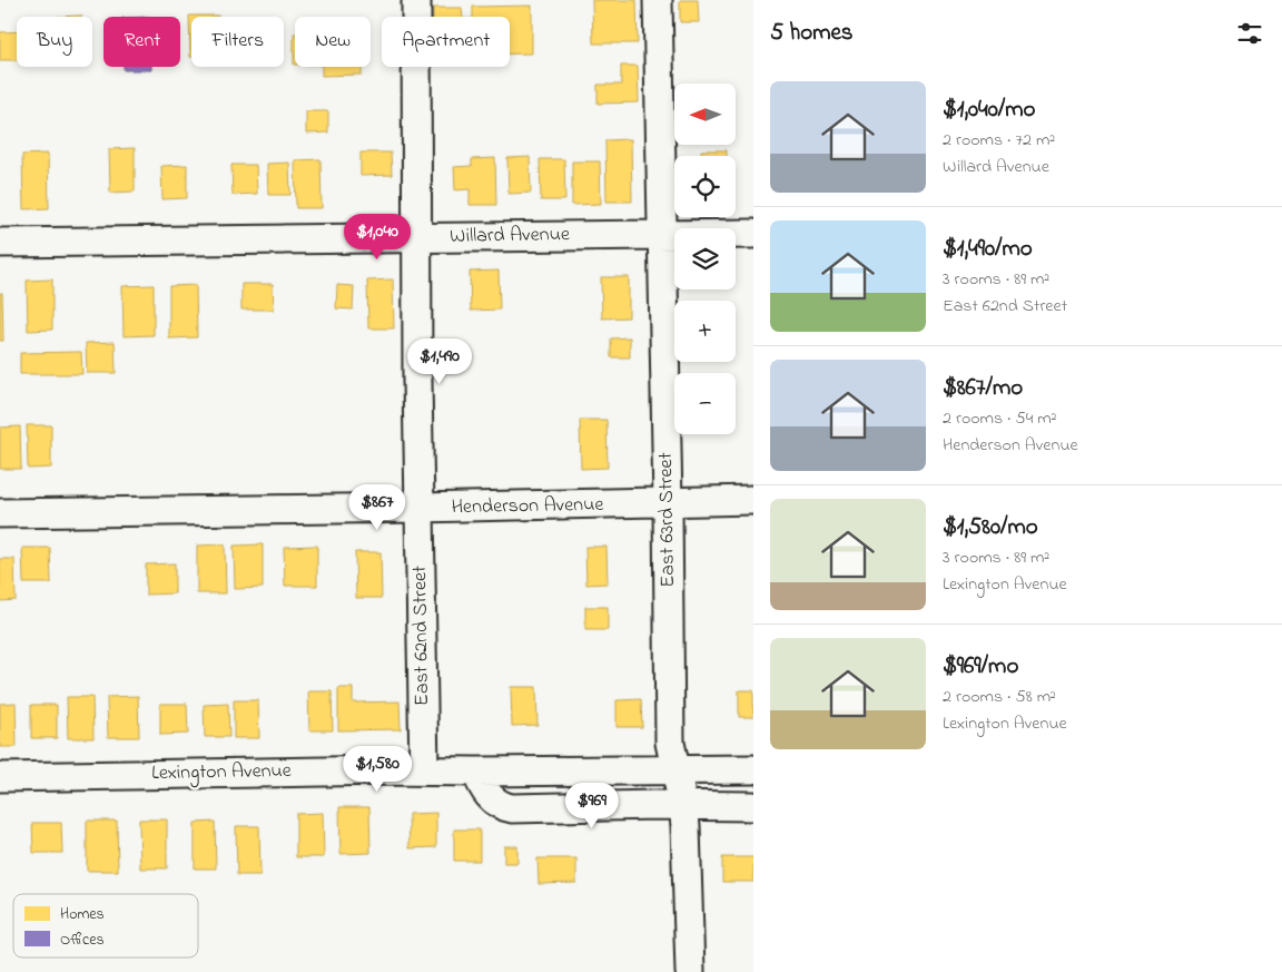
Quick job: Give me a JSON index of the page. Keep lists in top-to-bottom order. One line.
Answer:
{"streets":{"street":["Willard Avenue","Henderson Avenue","East 63rd Street","East 62nd Street","Lexington Avenue"]},"crossings":[["Willard Avenue","East 63rd Street"],["Willard Avenue","East 62nd Street"],["Henderson Avenue","East 63rd Street"],["Henderson Avenue","East 62nd Street"],["East 63rd Street","Lexington Avenue"],["East 62nd Street","Lexington Avenue"]],"legend":["Homes","Offices"],"north":"left","page":{"heading":"5 homes","chip":["Buy","Rent","Filters","New","Apartment"],"list":[{"name":"$1,040/mo","note":"2 rooms · 72 m² · Willard Avenue"},{"name":"$1,490/mo","note":"3 rooms · 89 m² · East 62nd Street"},{"name":"$867/mo","note":"2 rooms · 54 m² · Henderson Avenue"},{"name":"$1,580/mo","note":"3 rooms · 89 m² · Lexington Avenue"},{"name":"$969/mo","note":"2 rooms · 58 m² · Lexington Avenue"}],"map_buttons":["+","−"],"price":["$1,040","$1,490","$867","$1,580","$969"]}}
